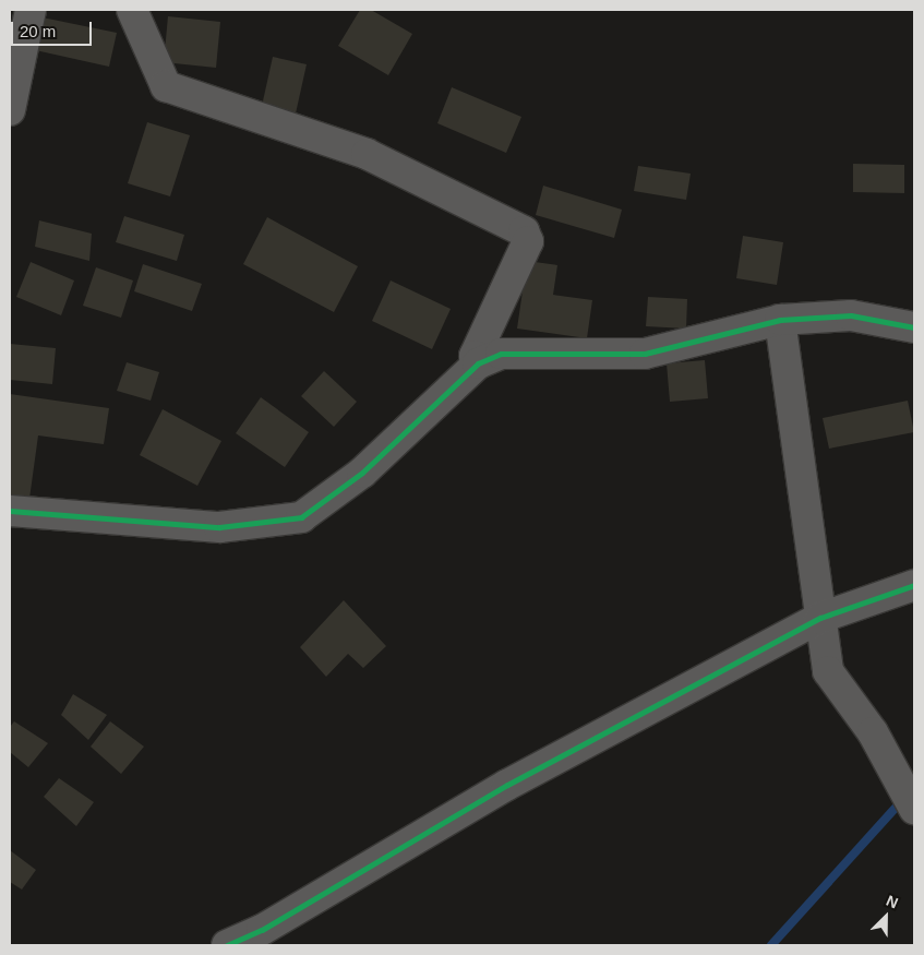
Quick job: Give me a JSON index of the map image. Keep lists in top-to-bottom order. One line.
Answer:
{"scale_bar":"20 m","north":"top right"}
